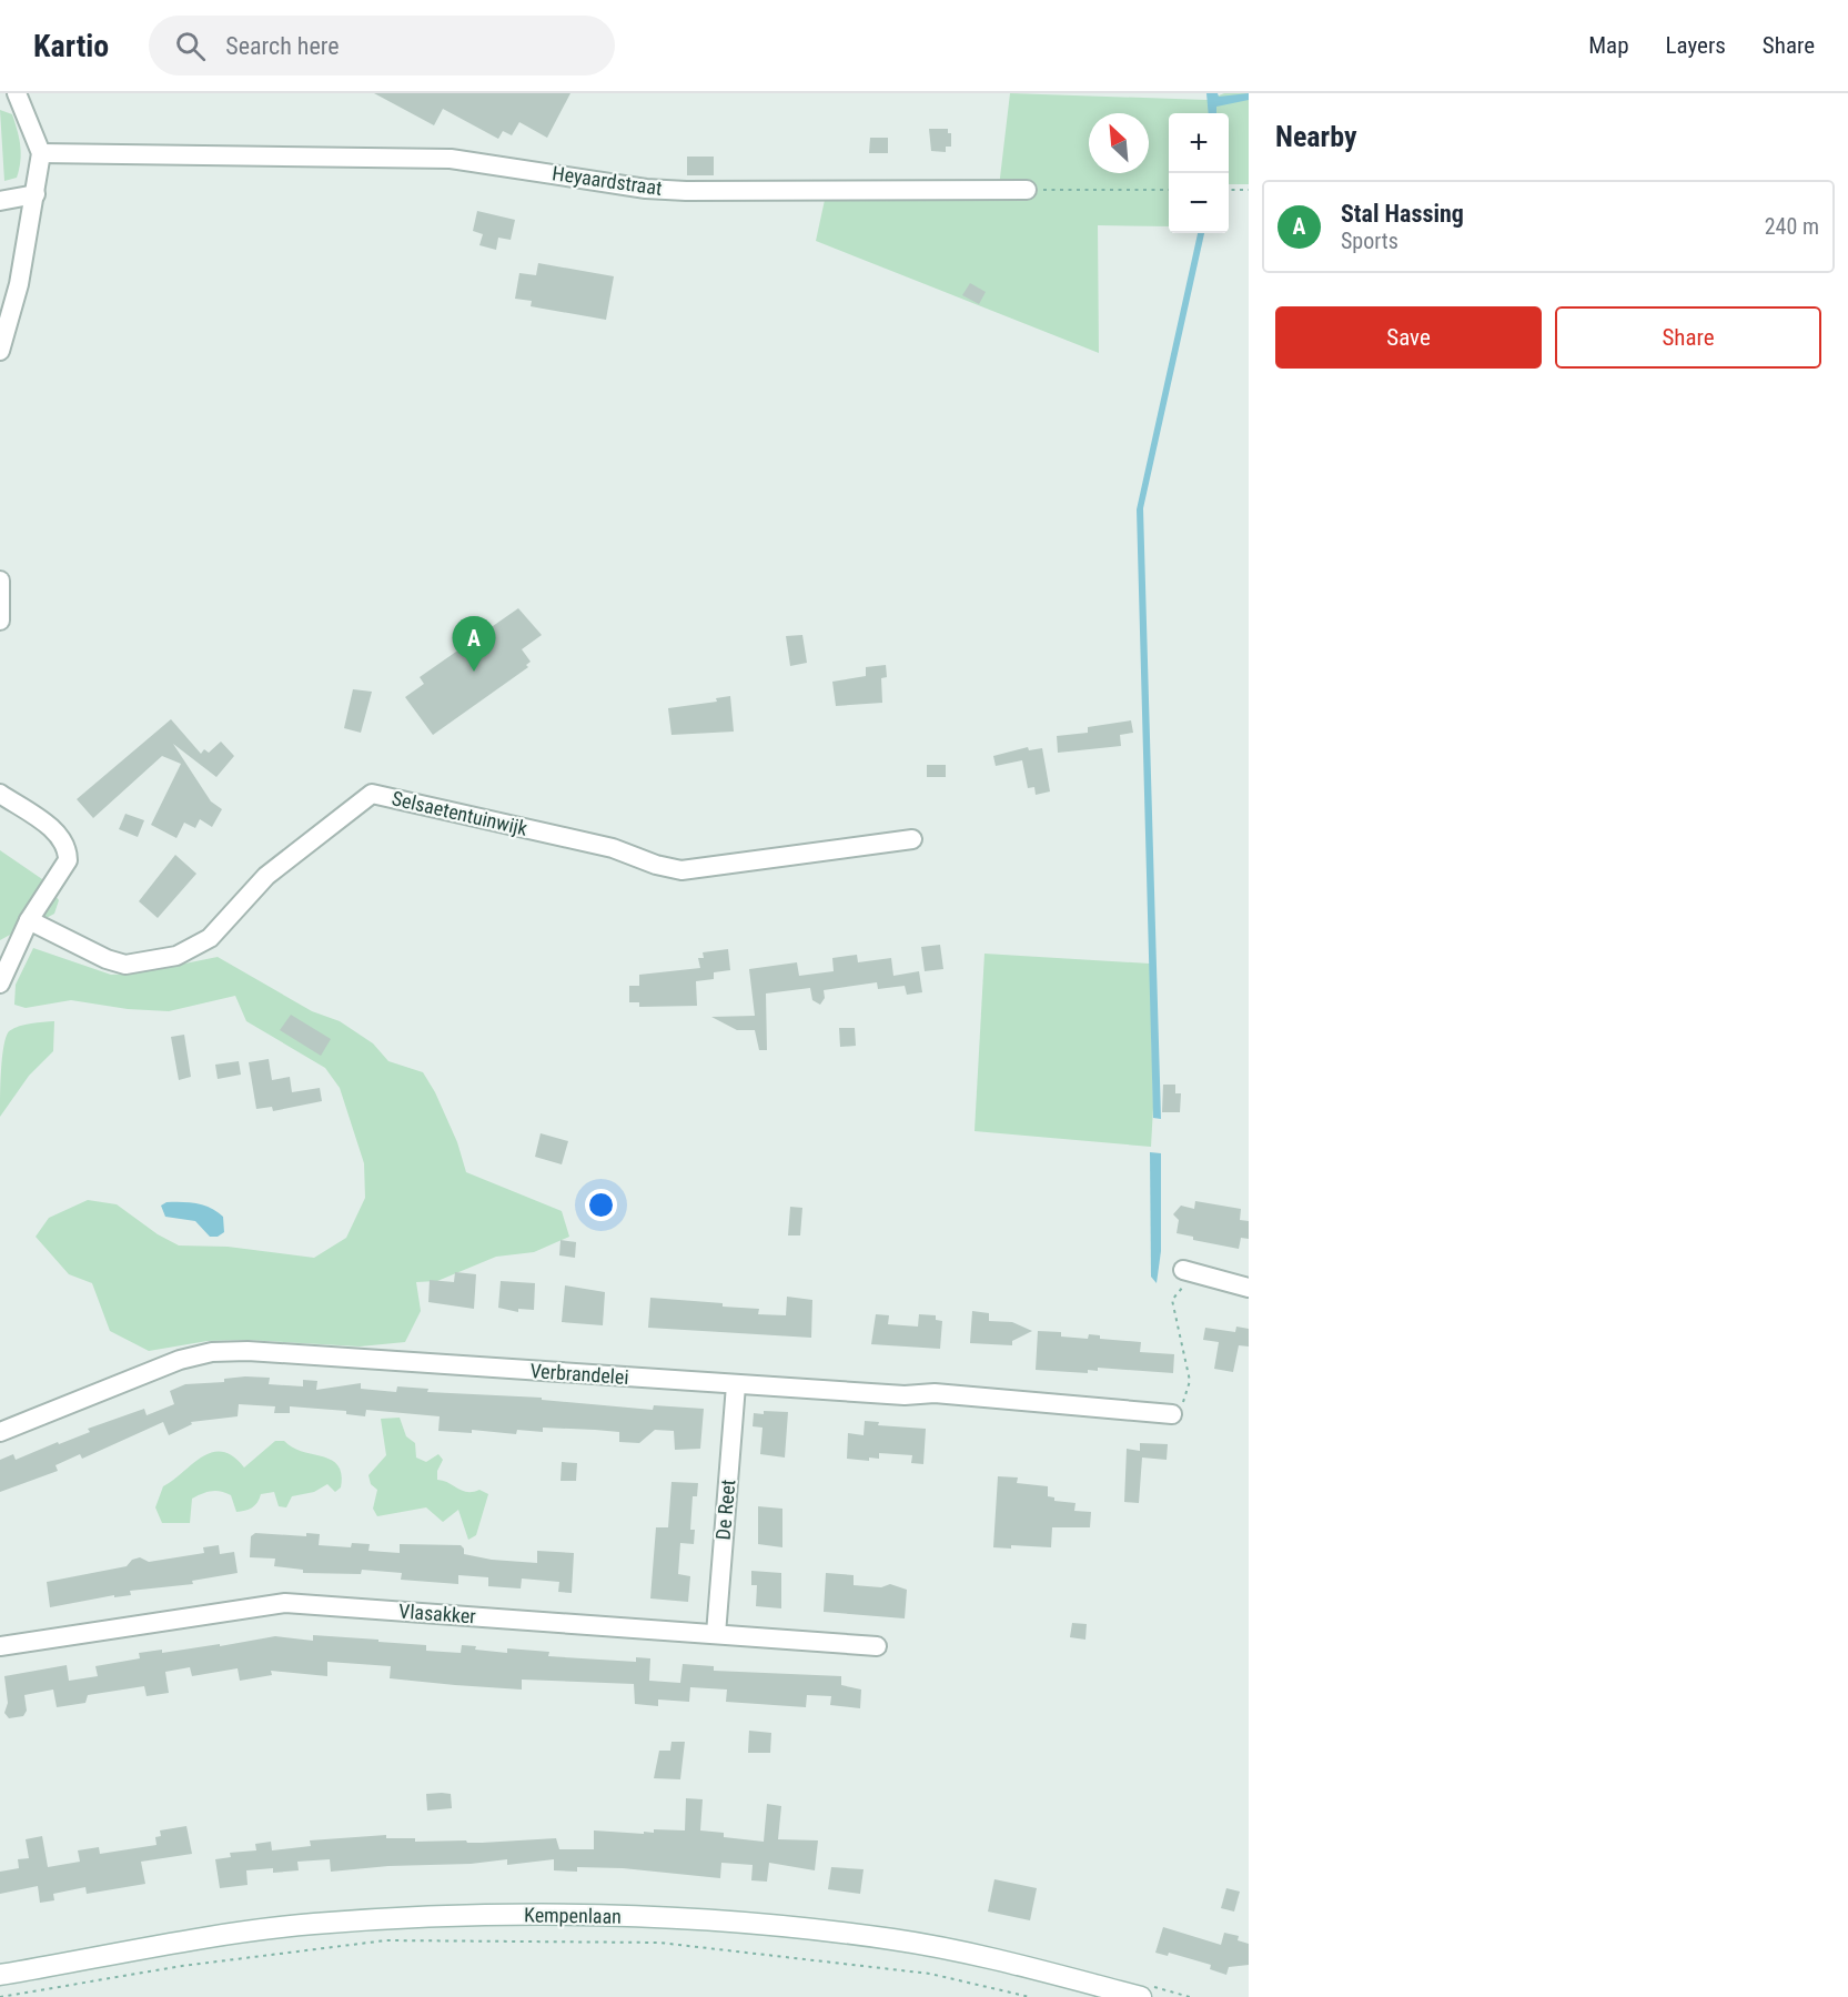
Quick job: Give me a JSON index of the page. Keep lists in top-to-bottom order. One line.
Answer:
{"streets":{"main road":["Kempenlaan"],"street":["Heyaardstraat","Selsaetentuinwijk","Verbrandelei","De Reet","Vlasakker"]},"crossings":[["Verbrandelei","De Reet"],["De Reet","Vlasakker"]],"north":"top left","page":{"header":"Kartio","search":"Search here","nav":["Map","Layers","Share"],"heading":"Nearby","map_buttons":["+","−"],"list":[{"mark":"A","name":"Stal Hassing","note":"Sports","value":"240 m"}],"buttons":["Save","Share"],"pins":"A"}}
